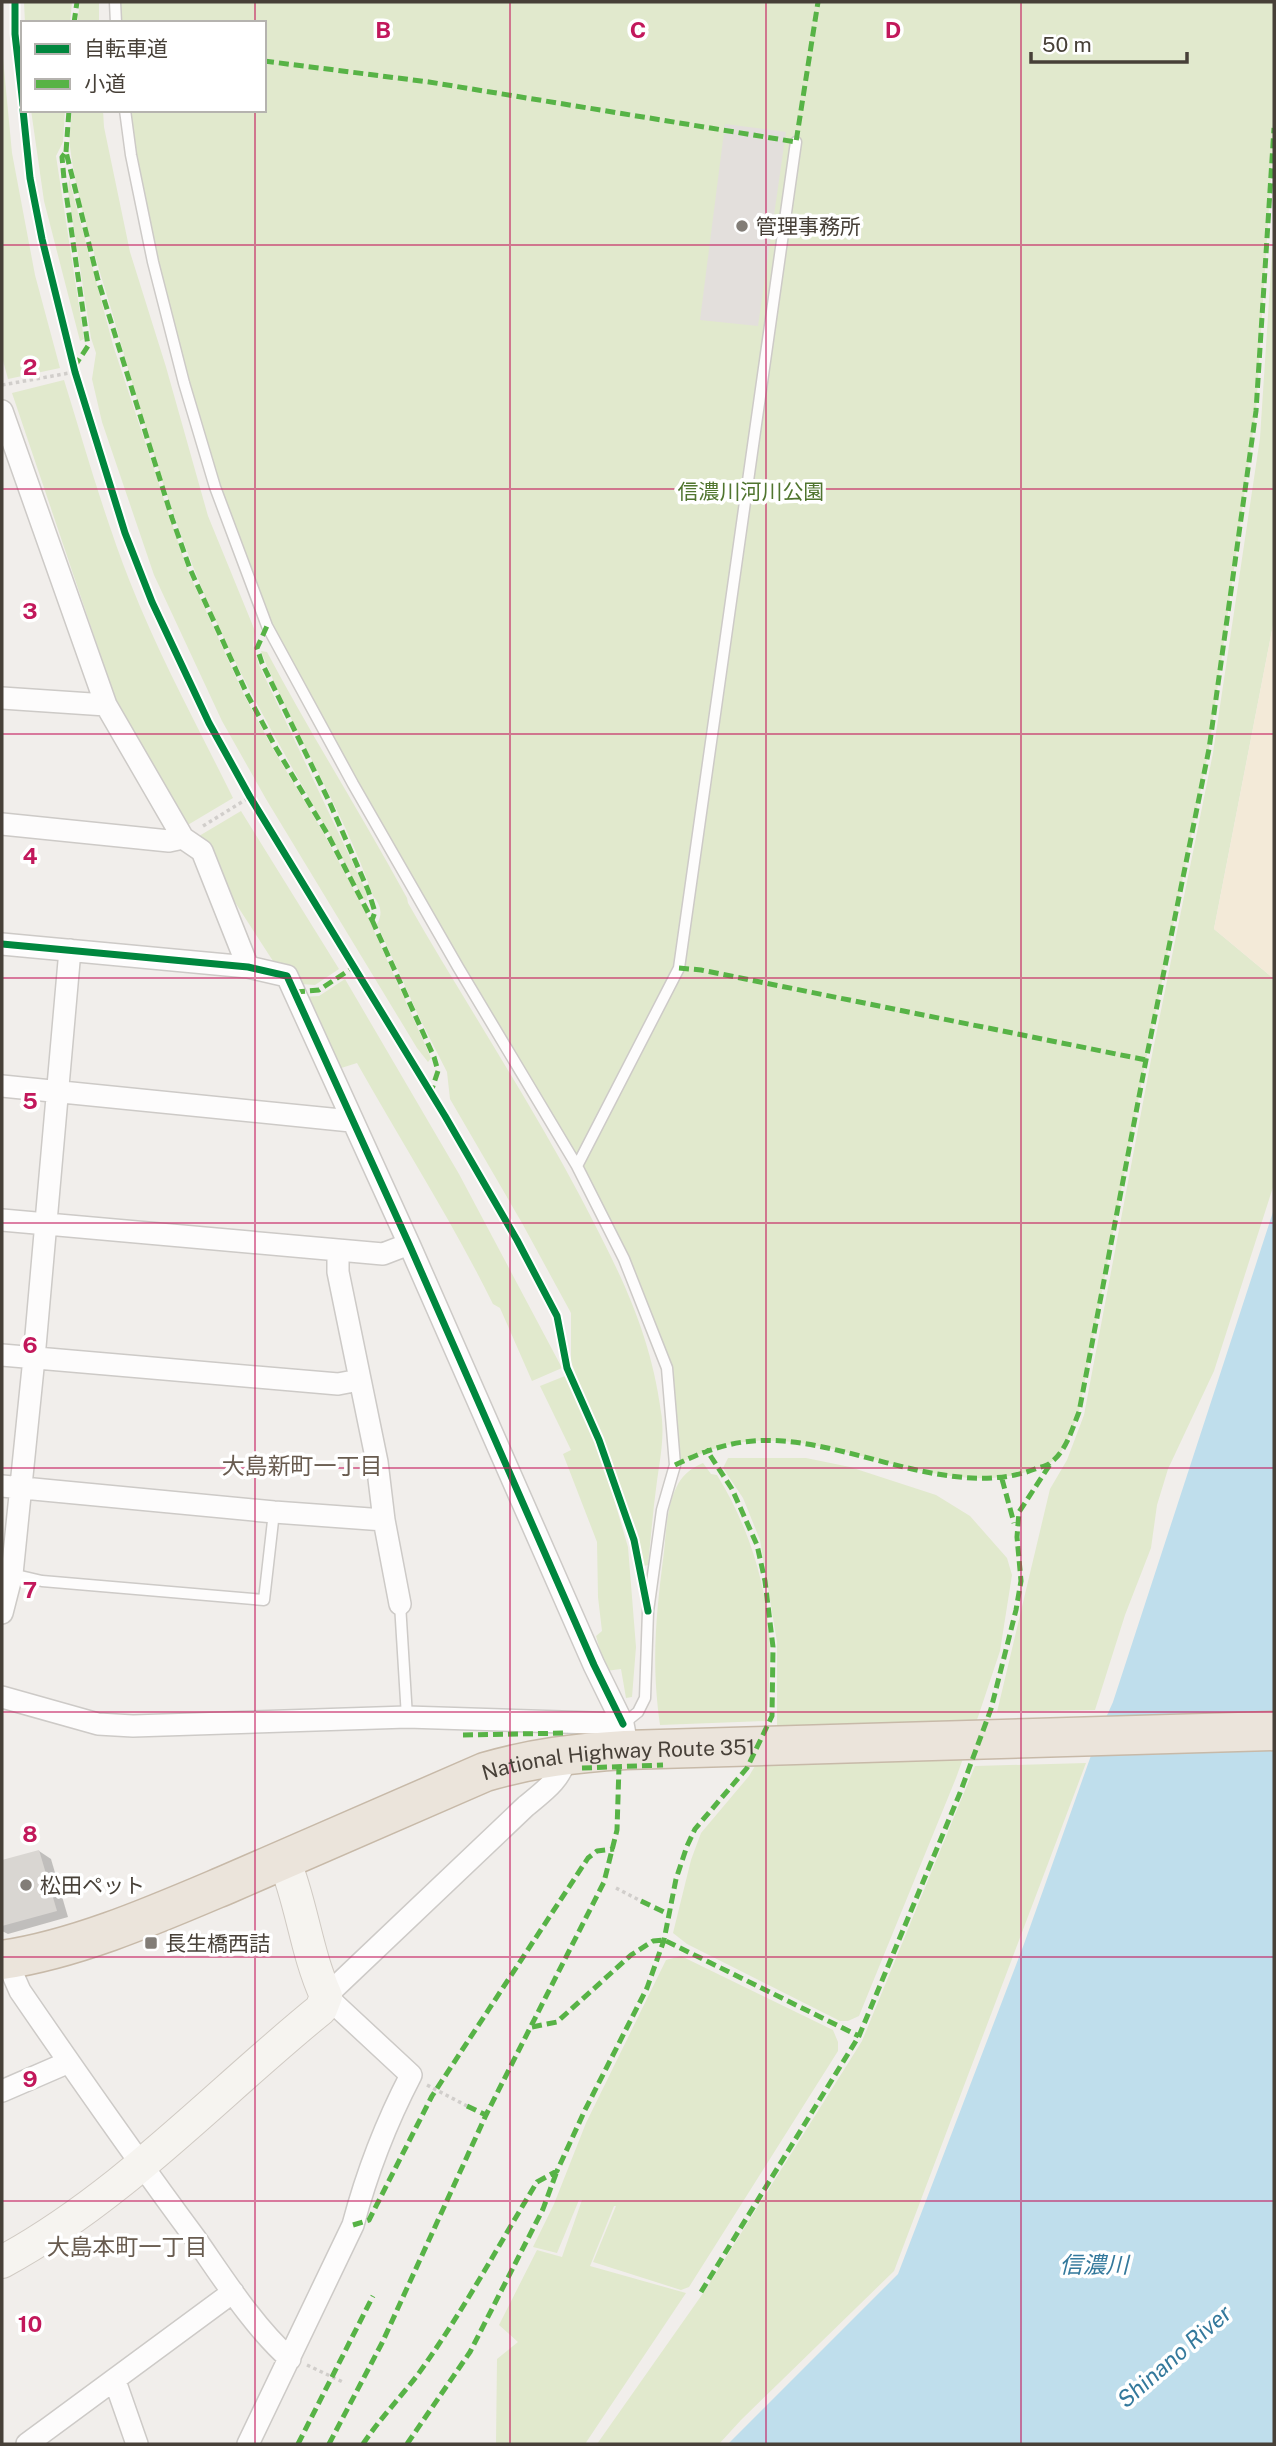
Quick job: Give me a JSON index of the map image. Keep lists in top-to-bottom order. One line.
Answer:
{"streets":{"highway":["National Highway Route 351"]},"districts":["大島新町一丁目","大島本町一丁目"],"water":["信濃川","Shinano River"],"parks":["信濃川河川公園"],"places":{"other":["管理事務所","松田ペット"],"transit":["長生橋西詰"]},"legend":["自転車道","小道"],"scale_bar":"50 m","grid":{"columns":["B","C","D"],"rows":["2","3","4","5","6","7","8","9","10"]}}
